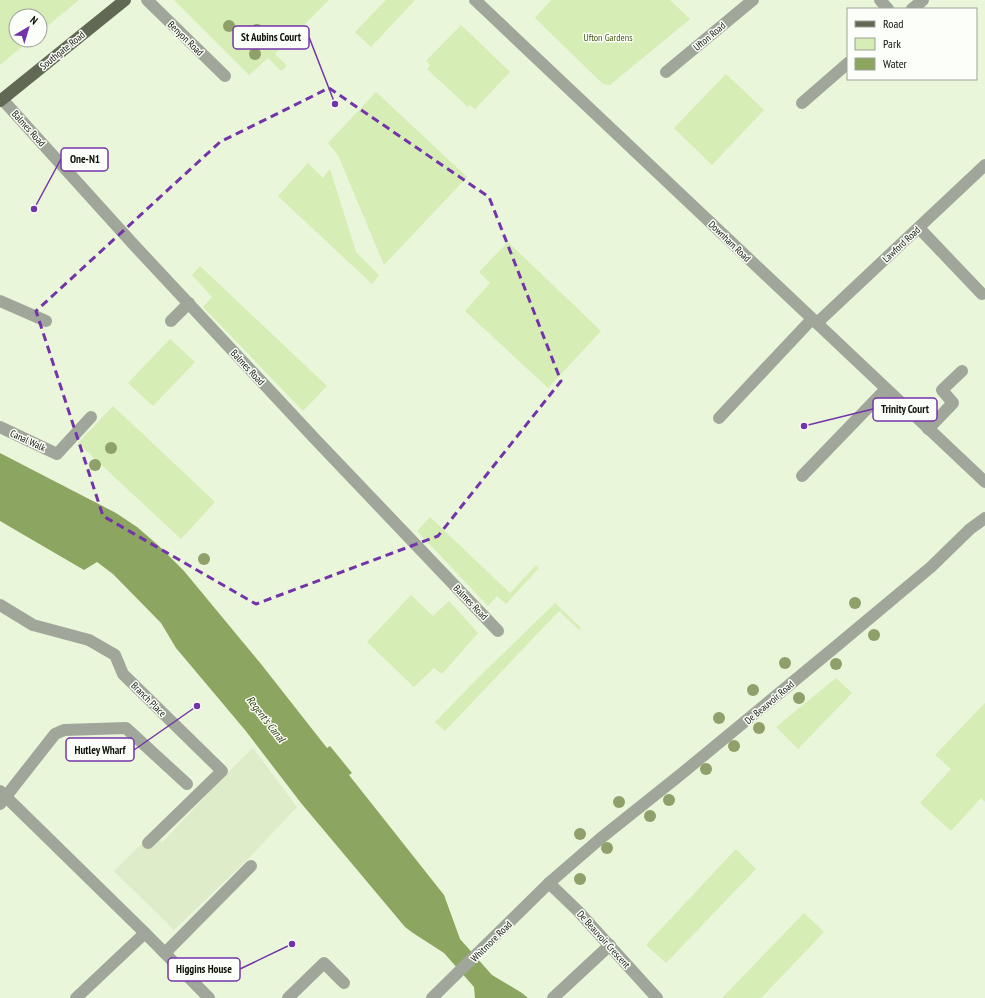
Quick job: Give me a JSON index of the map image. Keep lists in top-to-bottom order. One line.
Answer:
{"streets":{"main road":["Southgate Road"],"street":["Ufton Road","Benyon Road","Balmes Road","Downham Road","Lawford Road","Canal Walk","Branch Place","De Beauvoir Road","De Beauvoir Crescent","Whitmore Road"]},"crossings":[["Southgate Road","Balmes Road"],["Downham Road","Lawford Road"],["De Beauvoir Road","De Beauvoir Crescent"],["De Beauvoir Road","Whitmore Road"],["De Beauvoir Crescent","Whitmore Road"]],"water":["Regent's Canal"],"parks":["Ufton Gardens"],"places":["St Aubins Court","One-N1","Trinity Court","Hutley Wharf","Higgins House"],"legend":["Road","Park","Water"],"north":"top right"}
